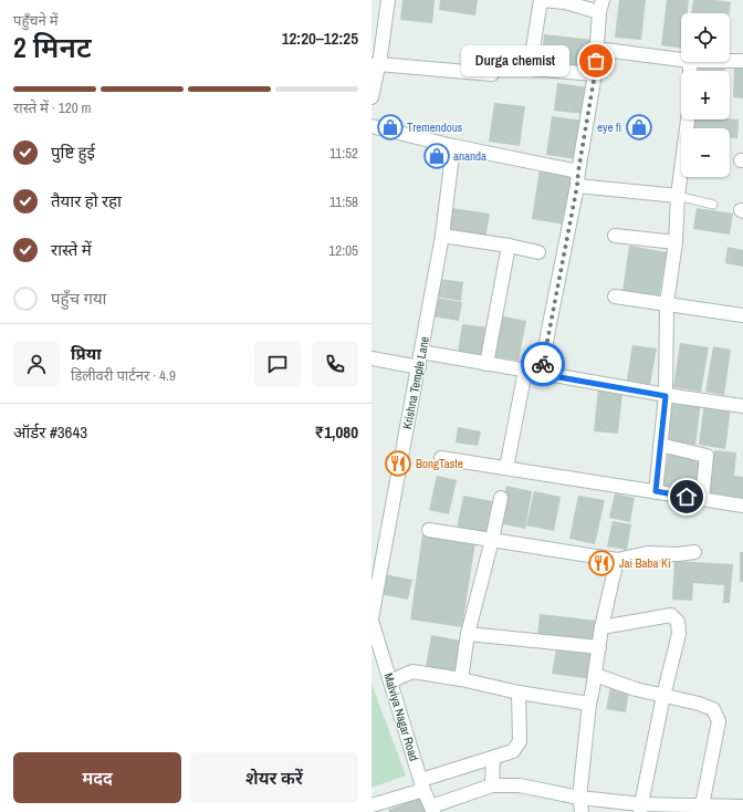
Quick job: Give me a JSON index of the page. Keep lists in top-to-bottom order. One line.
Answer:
{"streets":{"street":["Krishna Temple Lane","Malviya Nagar Road"]},"crossings":[["Krishna Temple Lane","Malviya Nagar Road"]],"places":{"other":["Durga chemist"],"shop":["Tremendous","eye fi","ananda"],"restaurant":["BongTaste","Jai Baba Ki"]},"page":{"heading":["2 मिनट","पहुँचने में","12:20–12:25"],"panel":["प्रिया","डिलीवरी पार्टनर · 4.9","ऑर्डर #3643","₹1,080"],"map_buttons":["+","−"],"bubble":"Durga chemist","bar":"रास्ते में · 120 m","list":[["पुष्टि हुई","11:52"],["तैयार हो रहा","11:58"],["रास्ते में","12:05"],"पहुँच गया"],"buttons":["मदद","शेयर करें"]}}
